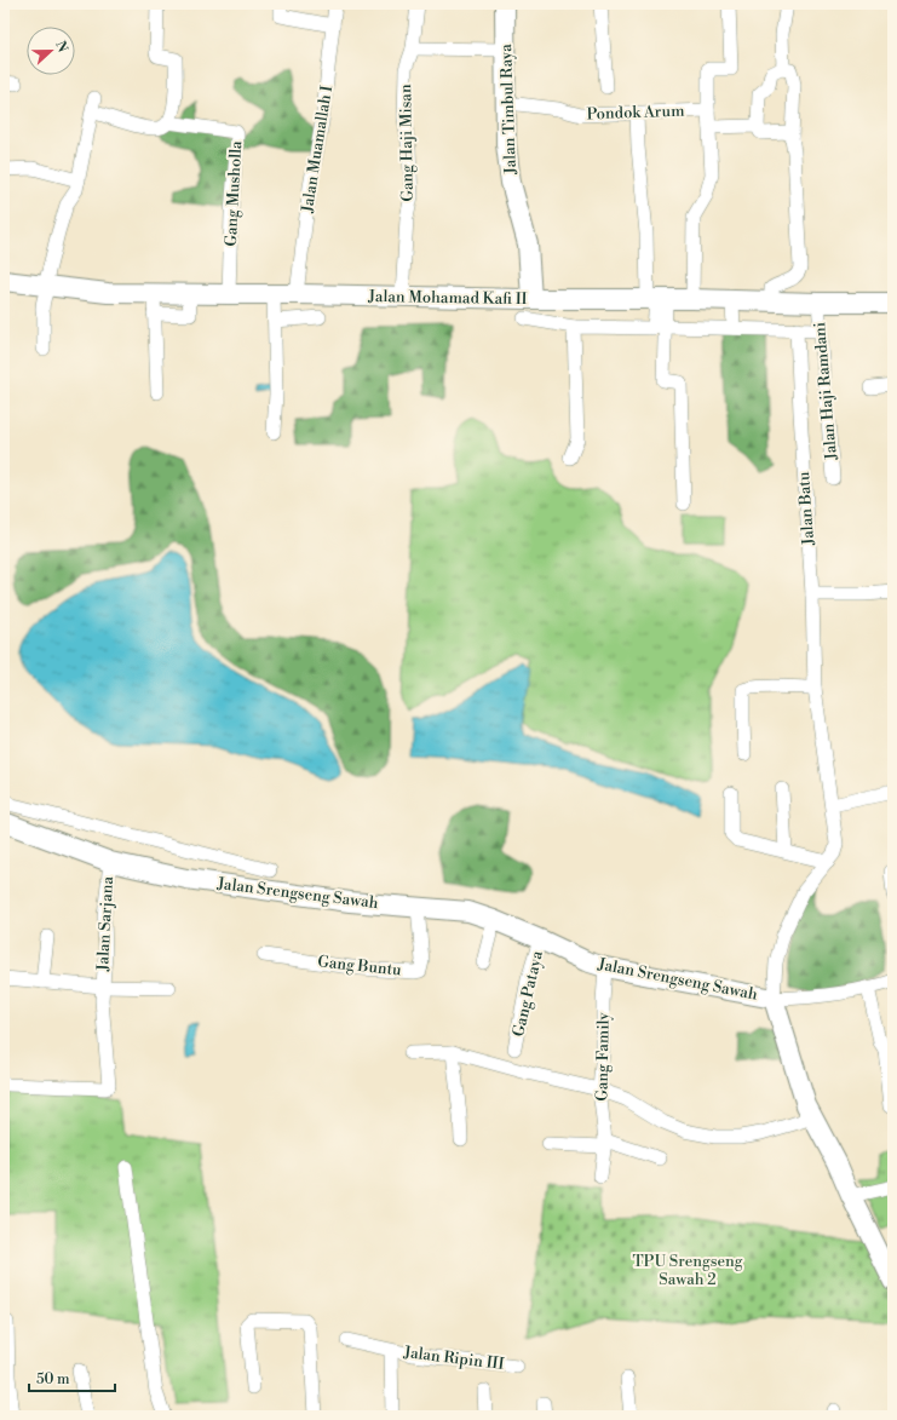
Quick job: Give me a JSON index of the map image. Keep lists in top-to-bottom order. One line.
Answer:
{"streets":{"street":["Jalan Timbul Raya","Pondok Arum","Gang Haji Misan","Jalan Muamallah I","Gang Musholla","Jalan Mohamad Kafi II","Jalan Haji Ramdani","Jalan Batu","Jalan Srengseng Sawah","Jalan Sarjana","Gang Buntu","Gang Pataya","Gang Family","Jalan Ripin III"]},"crossings":[["Jalan Timbul Raya","Pondok Arum"],["Jalan Timbul Raya","Jalan Mohamad Kafi II"],["Gang Haji Misan","Jalan Mohamad Kafi II"],["Jalan Muamallah I","Jalan Mohamad Kafi II"],["Gang Musholla","Jalan Mohamad Kafi II"],["Jalan Mohamad Kafi II","Jalan Haji Ramdani"],["Jalan Batu","Jalan Srengseng Sawah"],["Jalan Srengseng Sawah","Jalan Sarjana"],["Jalan Srengseng Sawah","Gang Buntu"],["Jalan Srengseng Sawah","Gang Pataya"],["Jalan Srengseng Sawah","Gang Family"]],"parks":["TPU Srengseng Sawah 2"],"scale_bar":"50 m","north":"right"}
